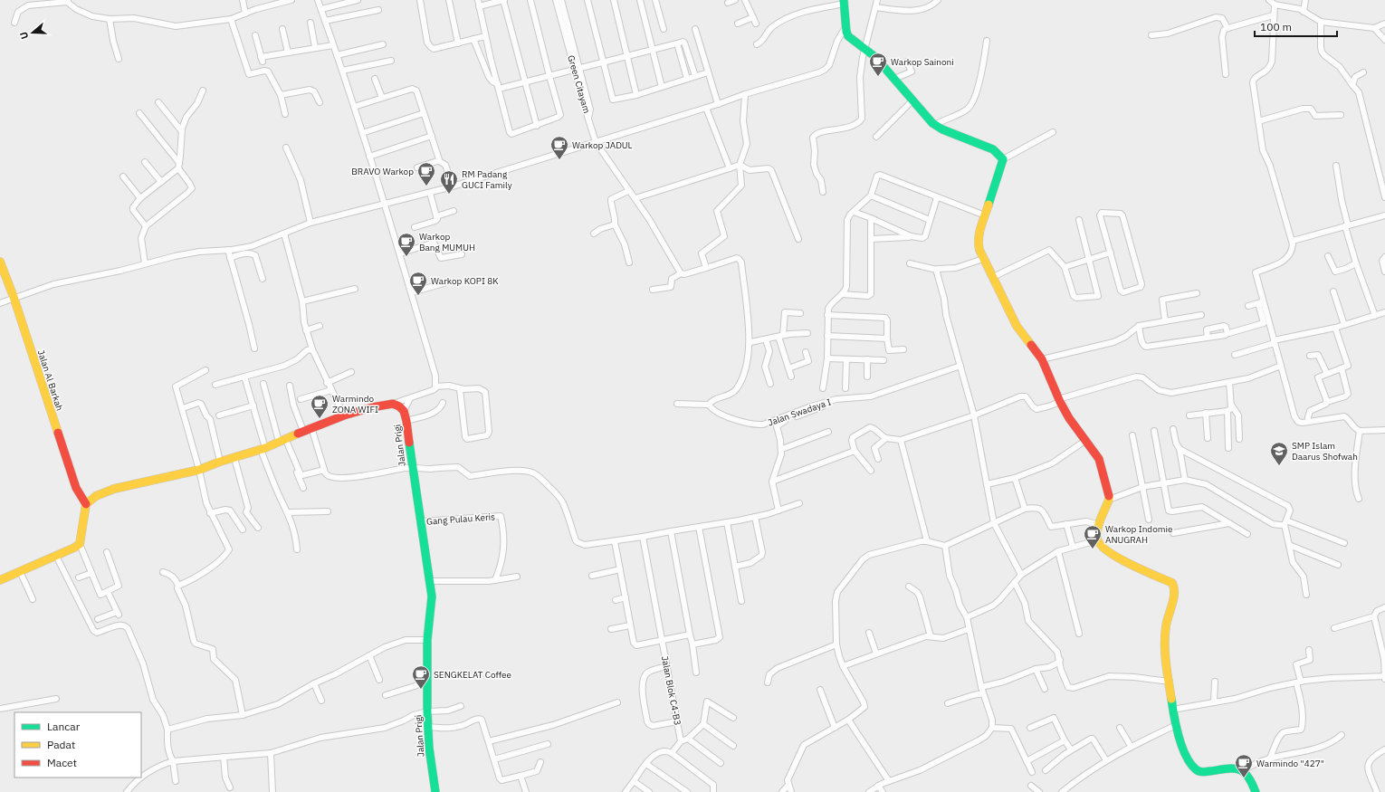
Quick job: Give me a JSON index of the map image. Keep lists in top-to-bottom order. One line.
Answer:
{"streets":{"street":["Green Citayam","Jalan Al Barkah","Jalan Swadaya I","Jalan Prigi","Gang Pulau Keris","Jalan Blok C4-B3"]},"crossings":[["Jalan Prigi","Gang Pulau Keris"]],"places":{"cafe":["Warkop Sainoni","Warkop JADUL","BRAVO Warkop","Warkop Bang MUMUH","Warkop KOPI 8K","Warmindo ZONA WIFI","Warkop Indomie ANUGRAH","SENGKELAT Coffee","Warmindo \"427\""],"restaurant":["RM Padang GUCI Family"],"school or university":["SMP Islam Daarus Shofwah"]},"legend":["Lancar","Padat","Macet"],"scale_bar":"100 m","north":"left"}
